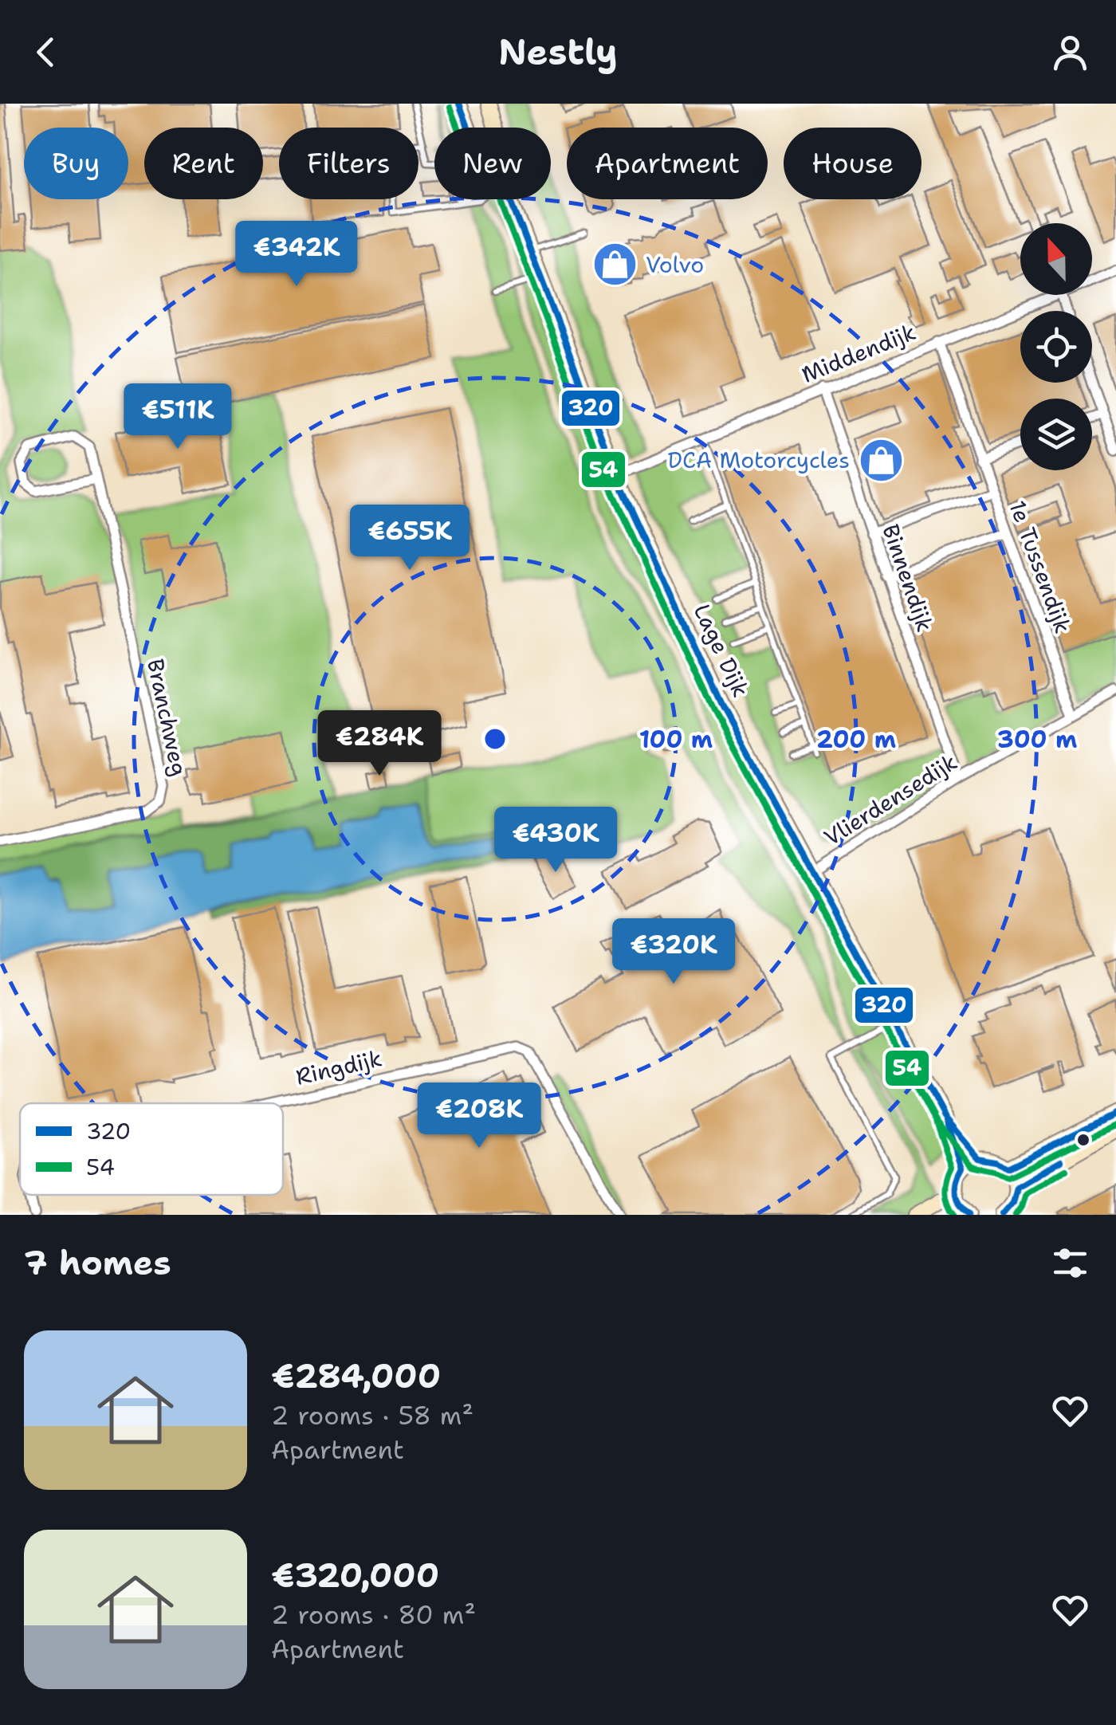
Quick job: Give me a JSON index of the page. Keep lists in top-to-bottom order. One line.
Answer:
{"streets":{"main road":["Lage Dijk"],"street":["Middendijk","1e Tussendijk","Binnendijk","Branchweg","Vlierdensedijk","Ringdijk"]},"crossings":[["Middendijk","1e Tussendijk"],["Middendijk","Binnendijk"],["Middendijk","Lage Dijk"],["1e Tussendijk","Vlierdensedijk"],["Binnendijk","Vlierdensedijk"],["Lage Dijk","Vlierdensedijk"]],"places":{"shop":["Volvo","DCA Motorcycles"]},"lines":["transit line 320","transit line 54"],"legend":["320","54"],"north":"top","page":{"header":"Nestly","chip":["Buy","Rent","Filters","New","Apartment","House"],"price":["€342K","€511K","€655K","€284K","€430K","€320K","€208K"],"heading":"7 homes","list":[{"name":"€284,000","note":"2 rooms · 58 m² · Apartment"},{"name":"€320,000","note":"2 rooms · 80 m² · Apartment"}]},"rings":["100 m","200 m","300 m"]}
